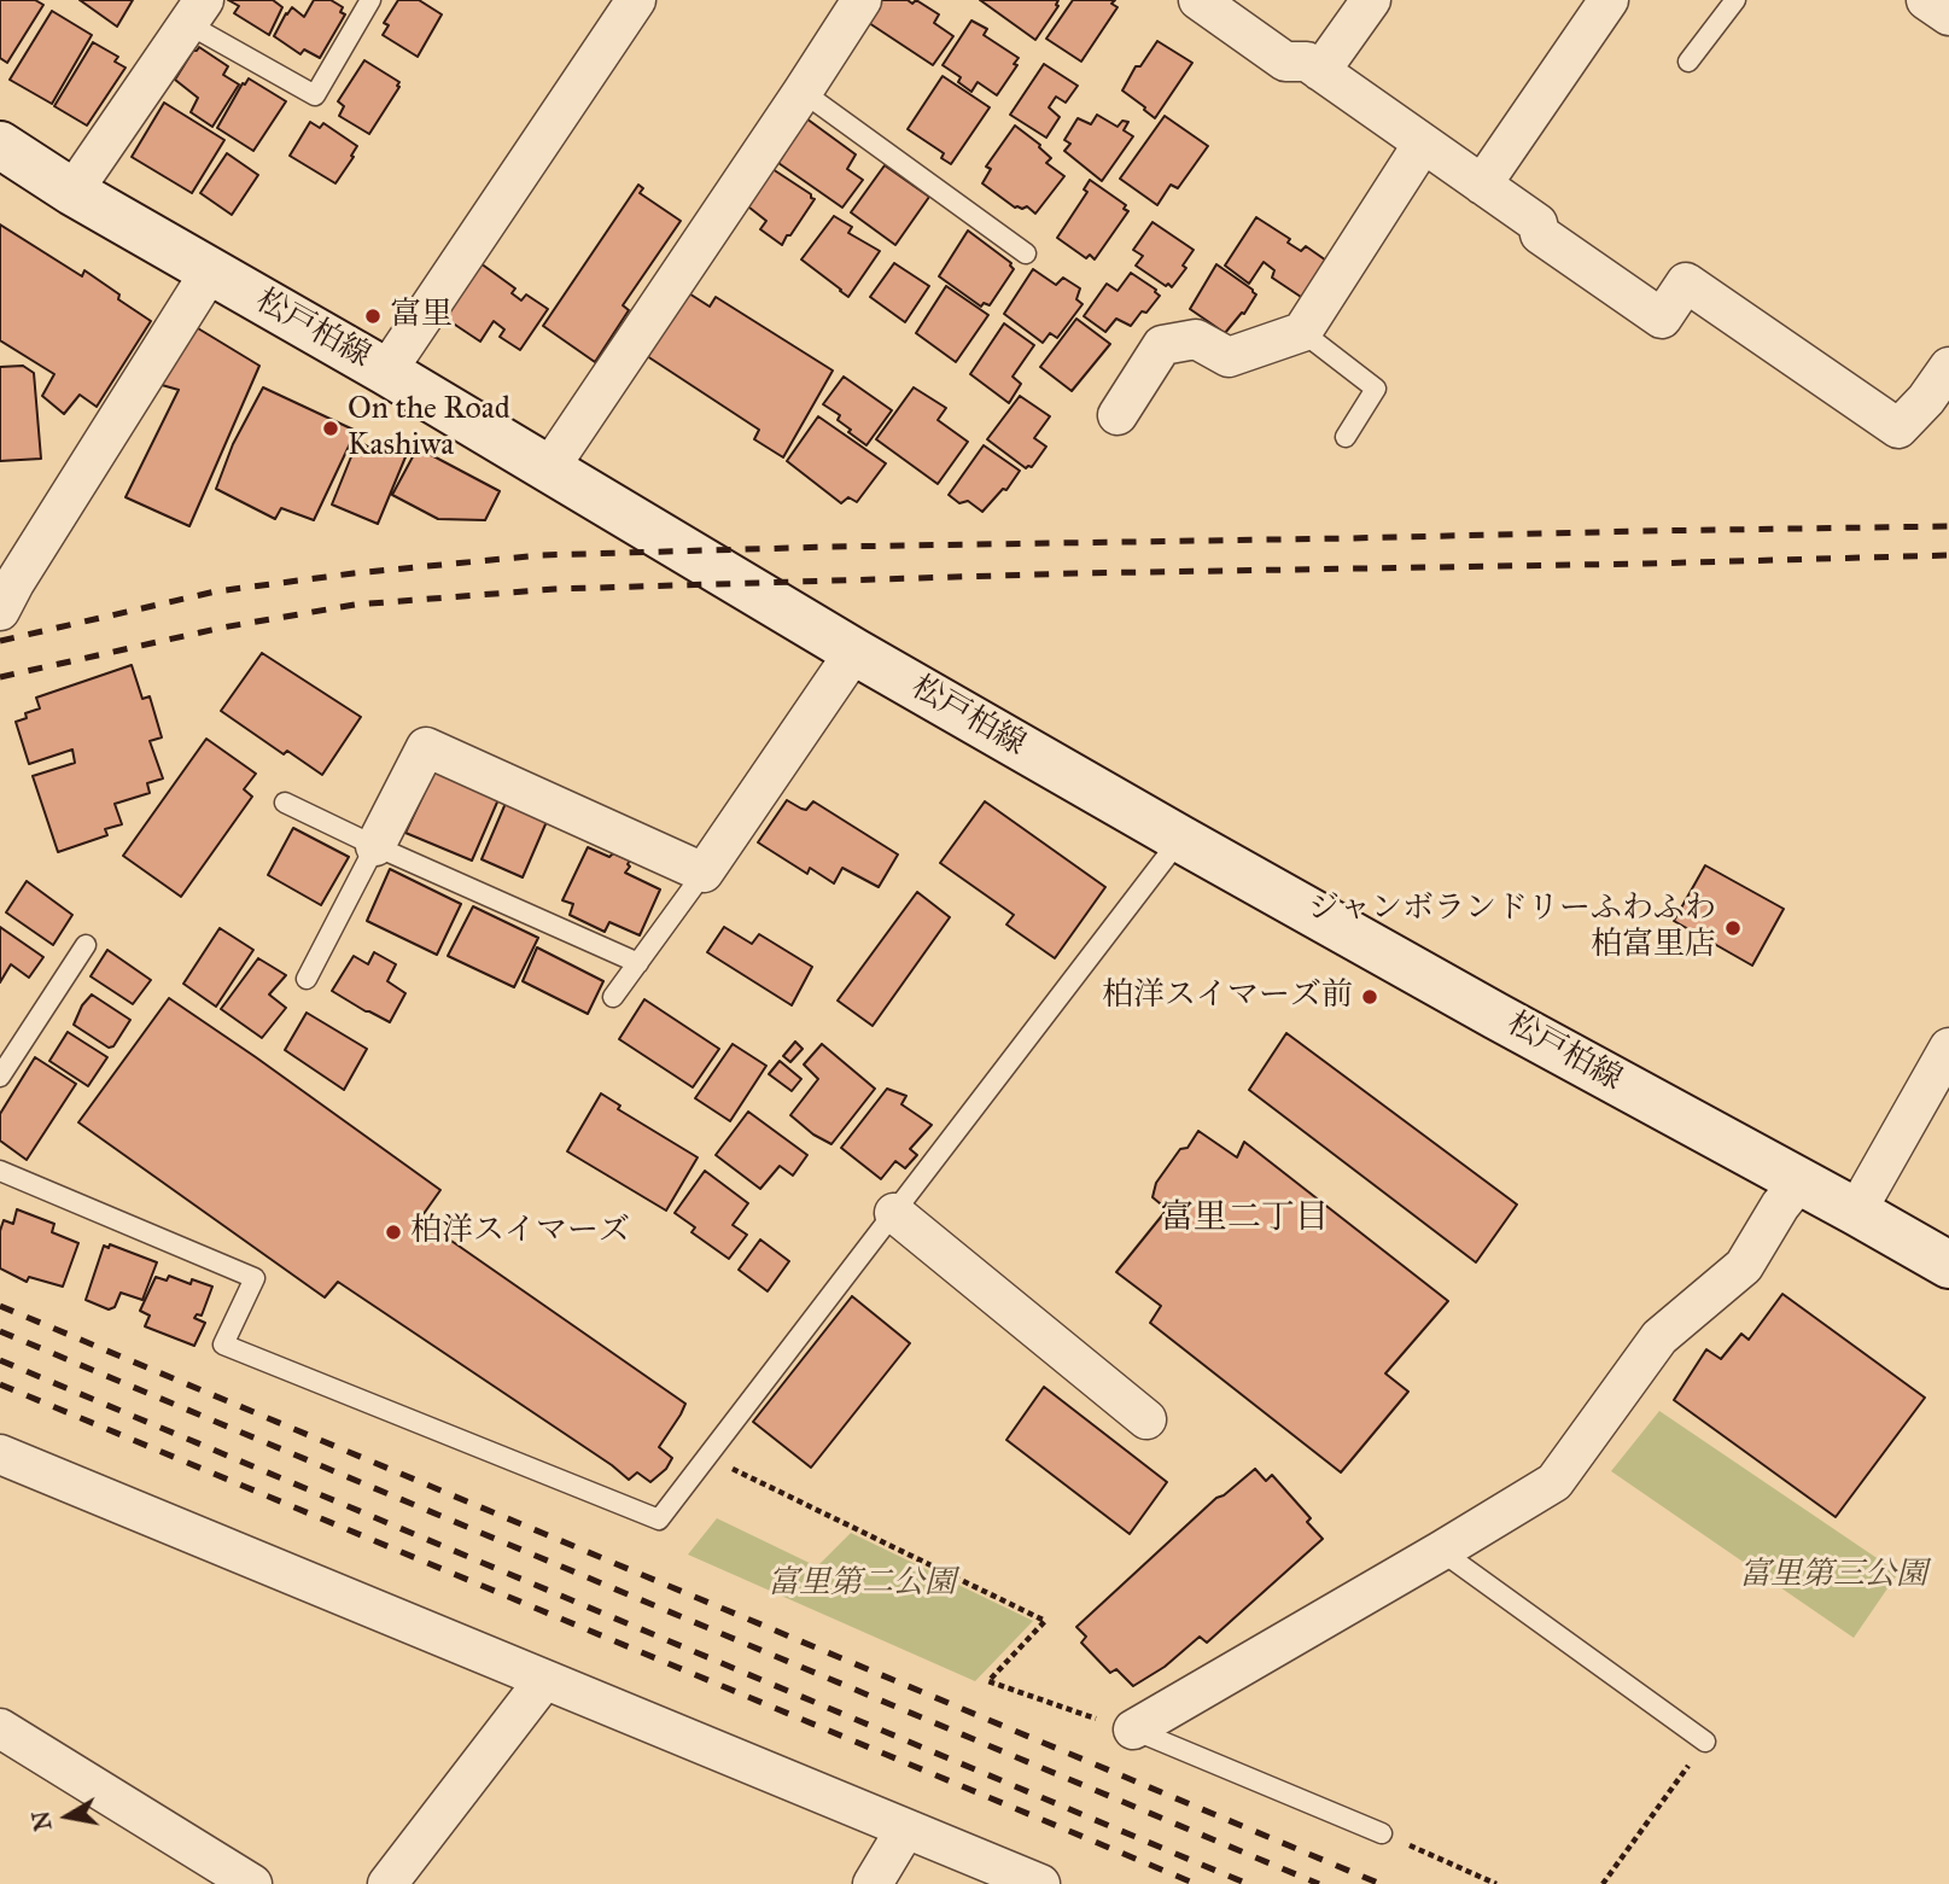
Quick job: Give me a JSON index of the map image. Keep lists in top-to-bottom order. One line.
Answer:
{"streets":{"main road":["松戸柏線"]},"districts":["富里二丁目"],"parks":["富里第三公園","富里第二公園"],"places":["富里","On the Road Kashiwa","ジャンボランドリーふわふわ 柏富里店","柏洋スイマーズ前","柏洋スイマーズ"],"north":"left"}
